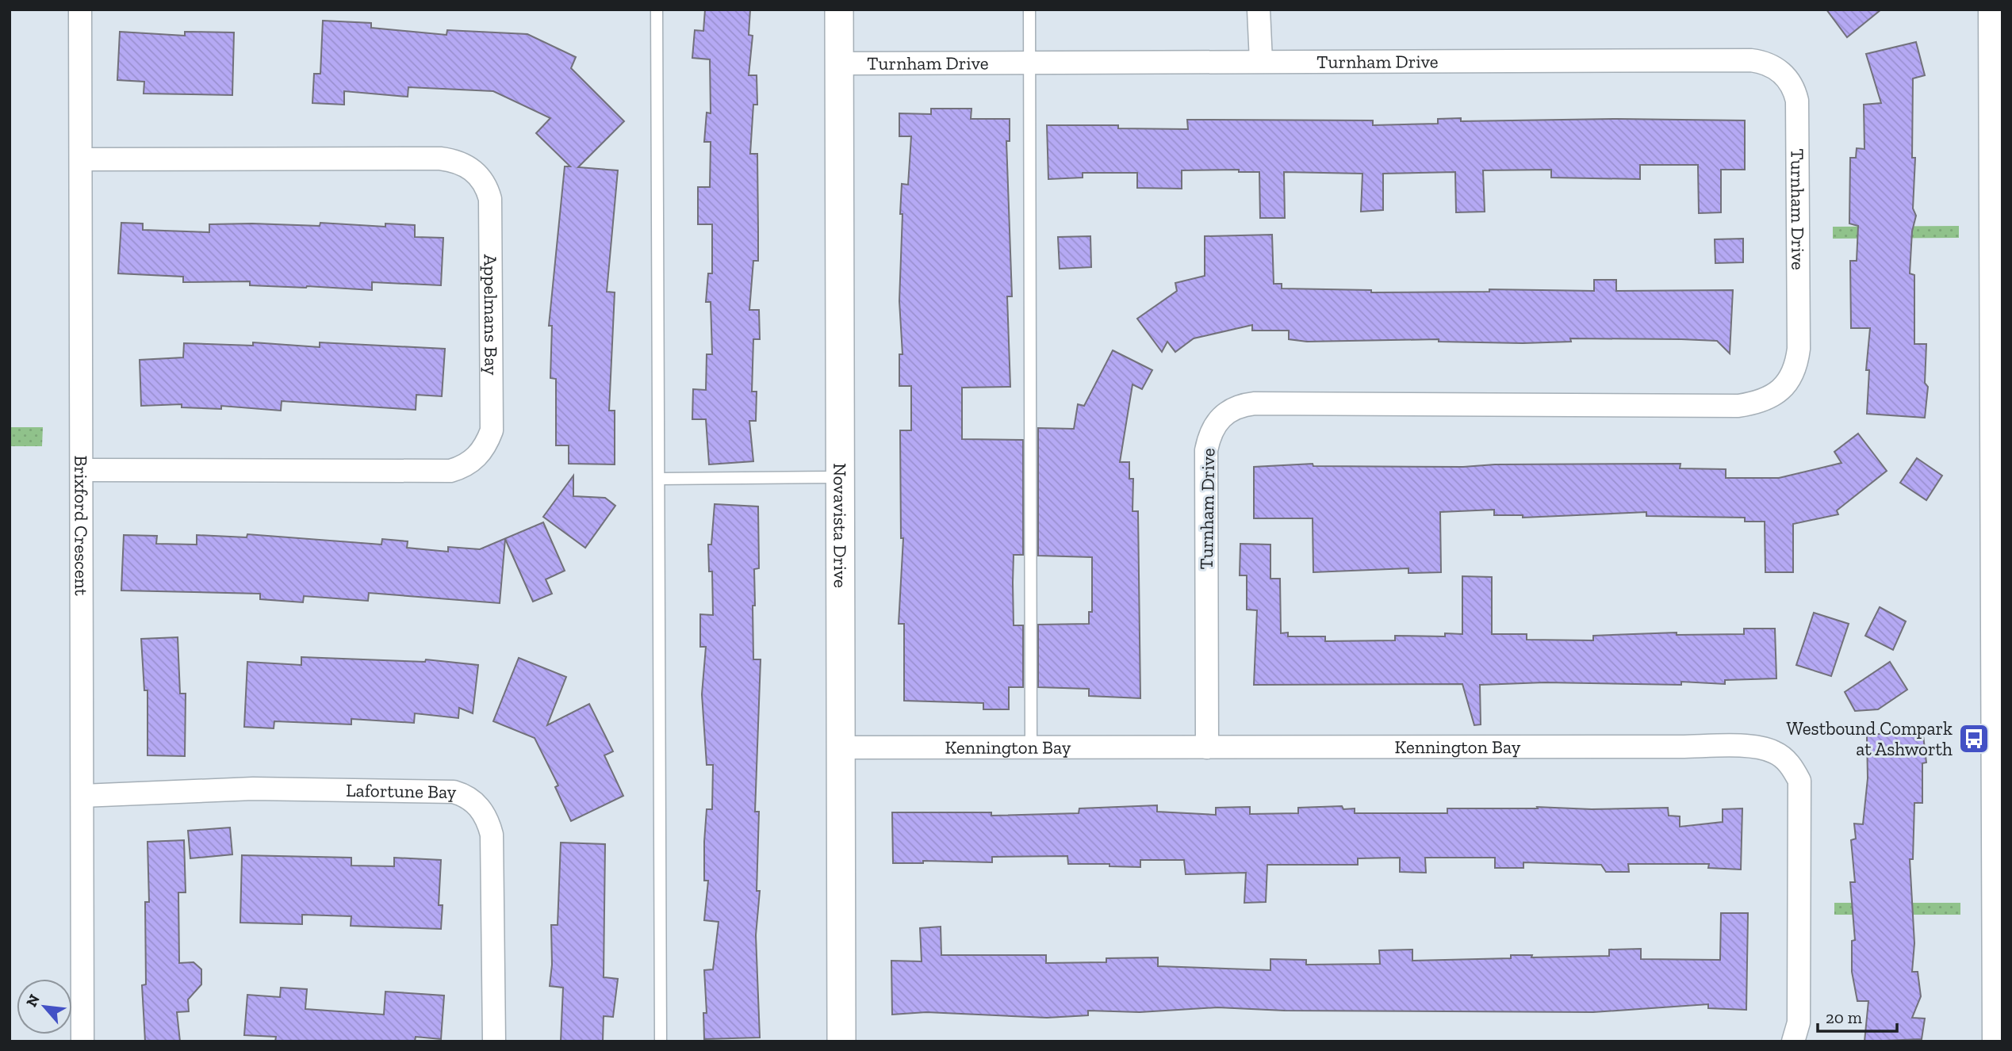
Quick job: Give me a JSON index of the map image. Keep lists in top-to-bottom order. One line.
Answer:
{"streets":{"street":["Turnham Drive","Appelmans Bay","Brixford Crescent","Novavista Drive","Kennington Bay","Lafortune Bay"]},"crossings":[["Turnham Drive","Novavista Drive"],["Turnham Drive","Kennington Bay"],["Appelmans Bay","Brixford Crescent"],["Brixford Crescent","Lafortune Bay"],["Novavista Drive","Kennington Bay"]],"places":{"bus stop":["Westbound Compark at Ashworth"]},"scale_bar":"20 m","north":"top left"}
